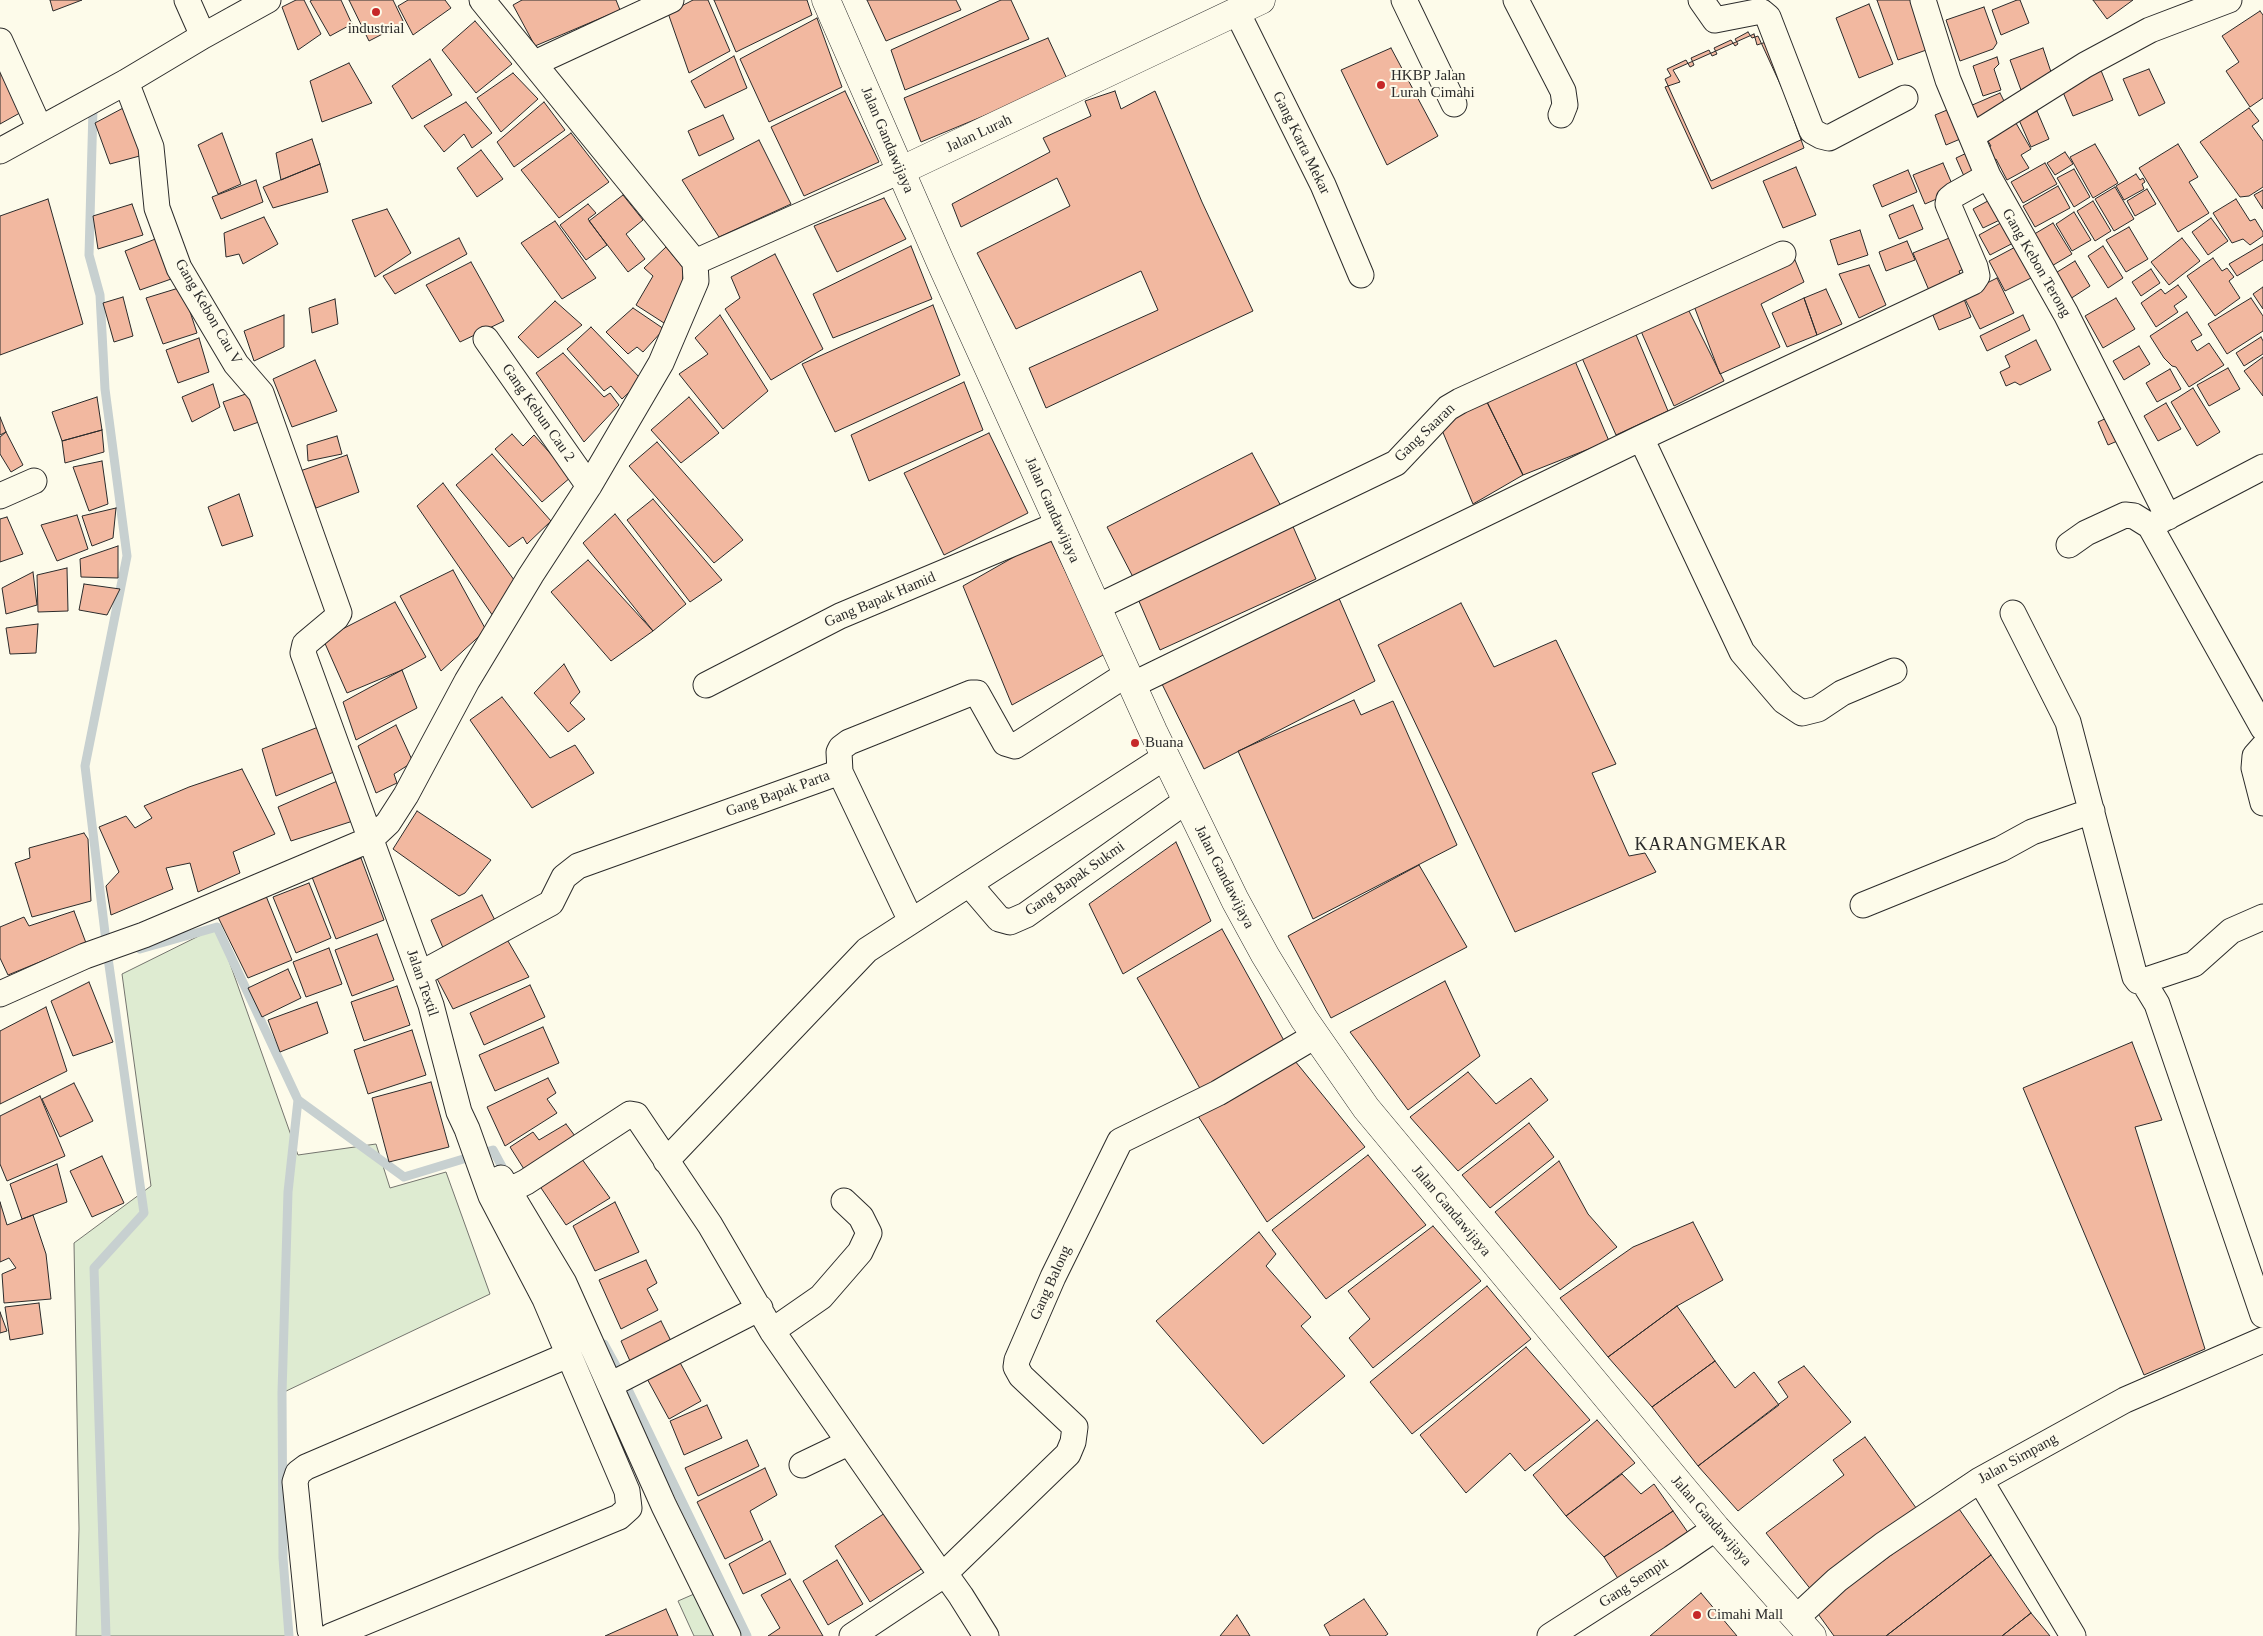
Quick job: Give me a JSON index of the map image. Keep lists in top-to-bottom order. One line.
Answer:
{"streets":{"main road":["Jalan Lurah","Jalan Gandawijaya"],"street":["Gang Karta Mekar","Gang Kebon Terong","Gang Kebon Cau V","Gang Kebun Cau 2","Gang Saaran","Gang Bapak Hamid","Gang Bapak Parta","Gang Bapak Sukmi","Jalan Textil","Gang Balong","Jalan Simpang","Gang Sempit"]},"crossings":[["Jalan Lurah","Jalan Gandawijaya"],["Jalan Lurah","Gang Karta Mekar"],["Jalan Gandawijaya","Gang Saaran"],["Jalan Gandawijaya","Gang Bapak Hamid"],["Jalan Gandawijaya","Gang Bapak Parta"],["Jalan Gandawijaya","Gang Bapak Sukmi"],["Jalan Gandawijaya","Gang Balong"],["Jalan Gandawijaya","Jalan Simpang"],["Jalan Gandawijaya","Gang Sempit"],["Gang Kebon Cau V","Jalan Textil"],["Gang Bapak Parta","Jalan Textil"]],"districts":["KARANGMEKAR"],"places":["industrial","HKBP Jalan Lurah Cimahi","Buana","Cimahi Mall"]}
